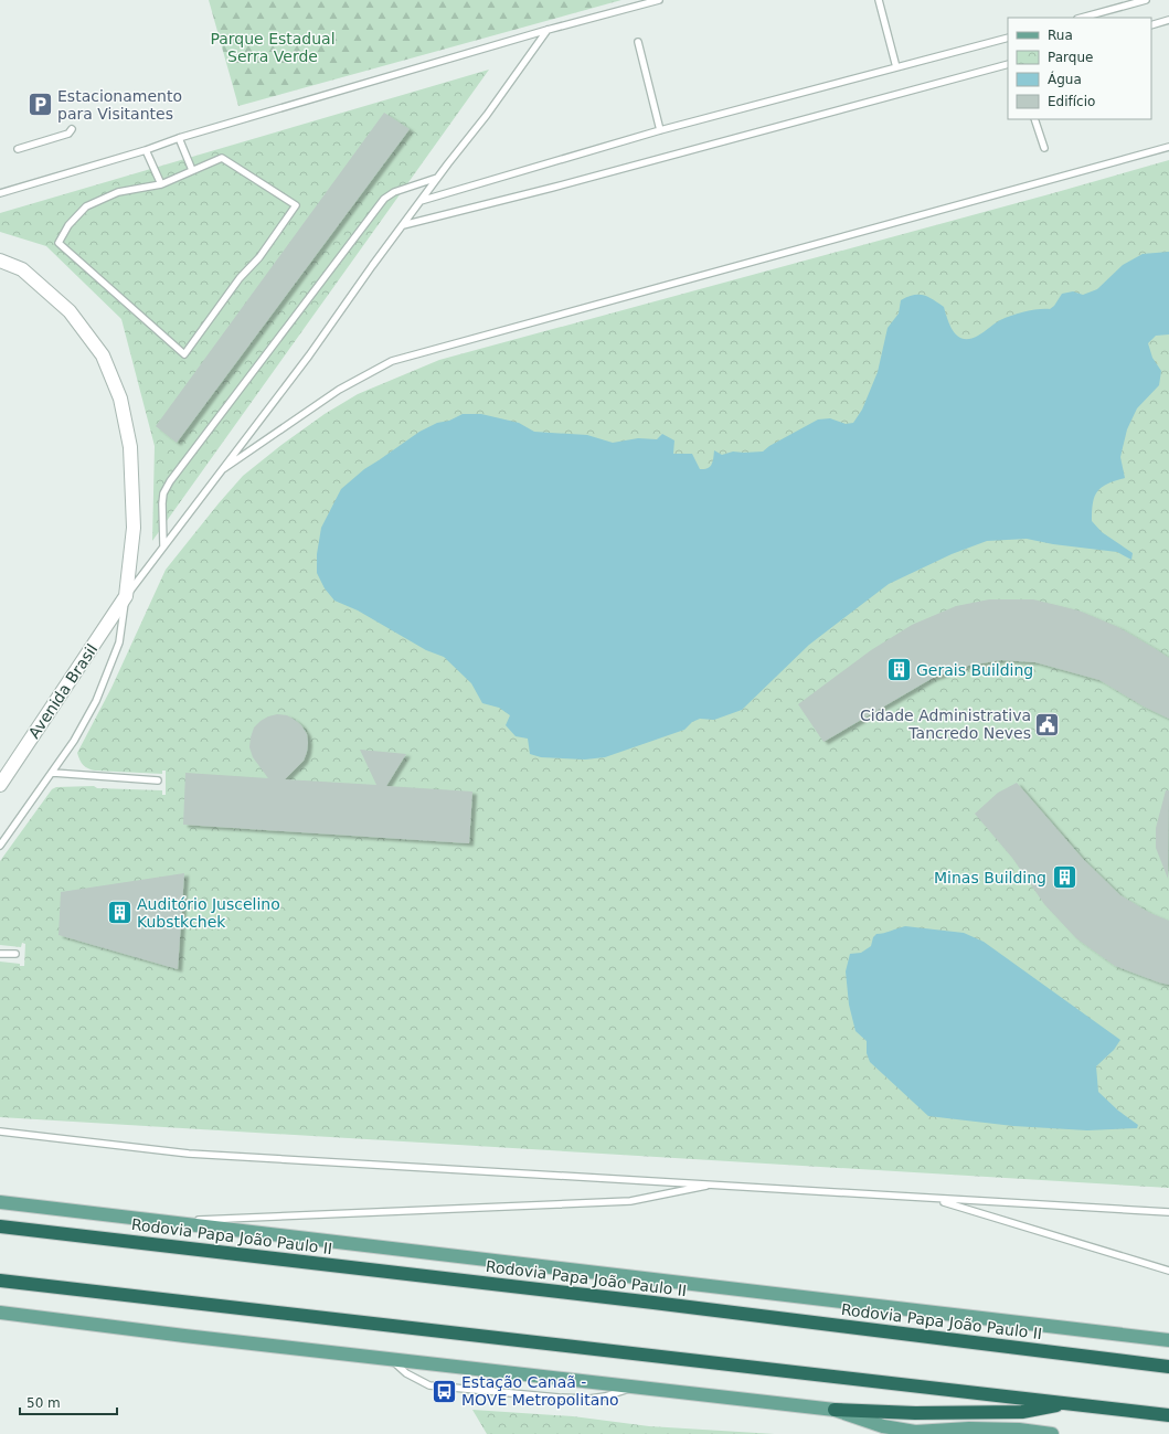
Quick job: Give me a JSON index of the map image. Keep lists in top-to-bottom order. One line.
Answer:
{"streets":{"highway":["Rodovia Papa João Paulo II"],"street":["Avenida Brasil"]},"parks":["Parque Estadual Serra Verde"],"places":{"parking":["Estacionamento para Visitantes"],"building":["Gerais Building","Minas Building","Auditório Juscelino Kubstkchek"],"public building":["Cidade Administrativa Tancredo Neves"],"bus stop":["Estação Canaã - MOVE Metropolitano"]},"legend":["Rua","Parque","Água","Edifício"],"scale_bar":"50 m"}
